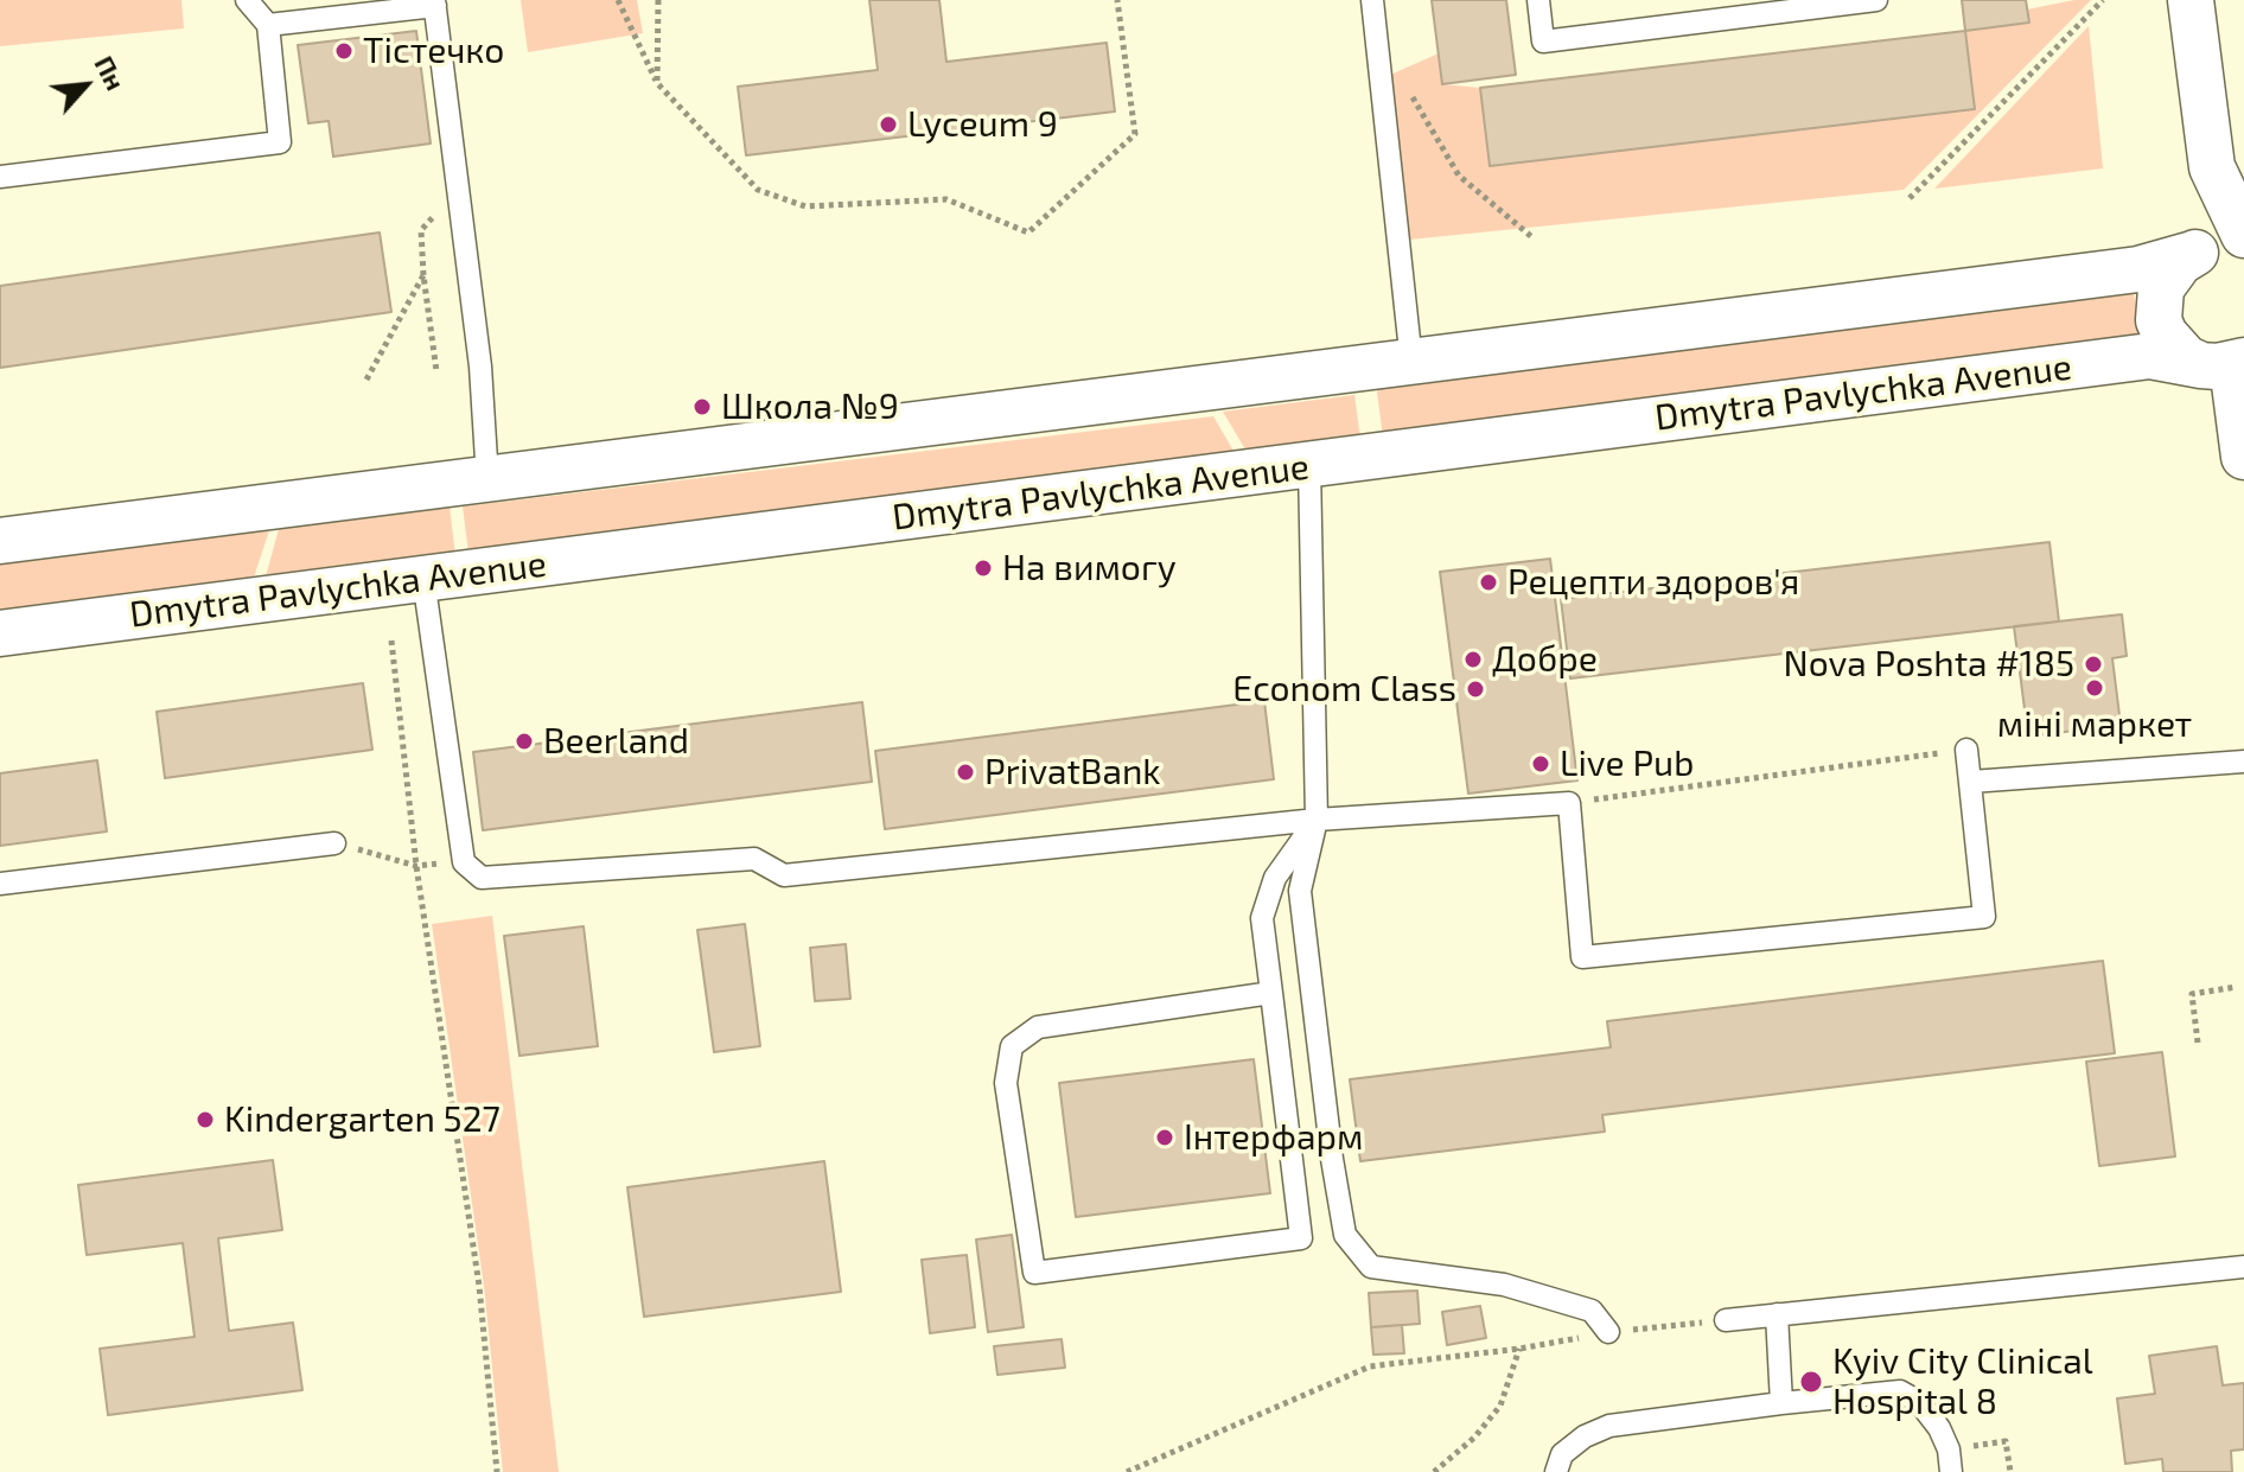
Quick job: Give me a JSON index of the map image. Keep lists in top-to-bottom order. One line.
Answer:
{"streets":{"street":["Dmytra Pavlychka Avenue"]},"places":["Тістечко","Lyceum 9","Школа №9","На вимогу","Рецепти здоров'я","Добре","Nova Poshta #185","міні маркет","Econom Class","Beerland","Live Pub","PrivatBank","Kindergarten 527","Інтерфарм","Kyiv City Clinical Hospital 8"],"north":"top right"}
